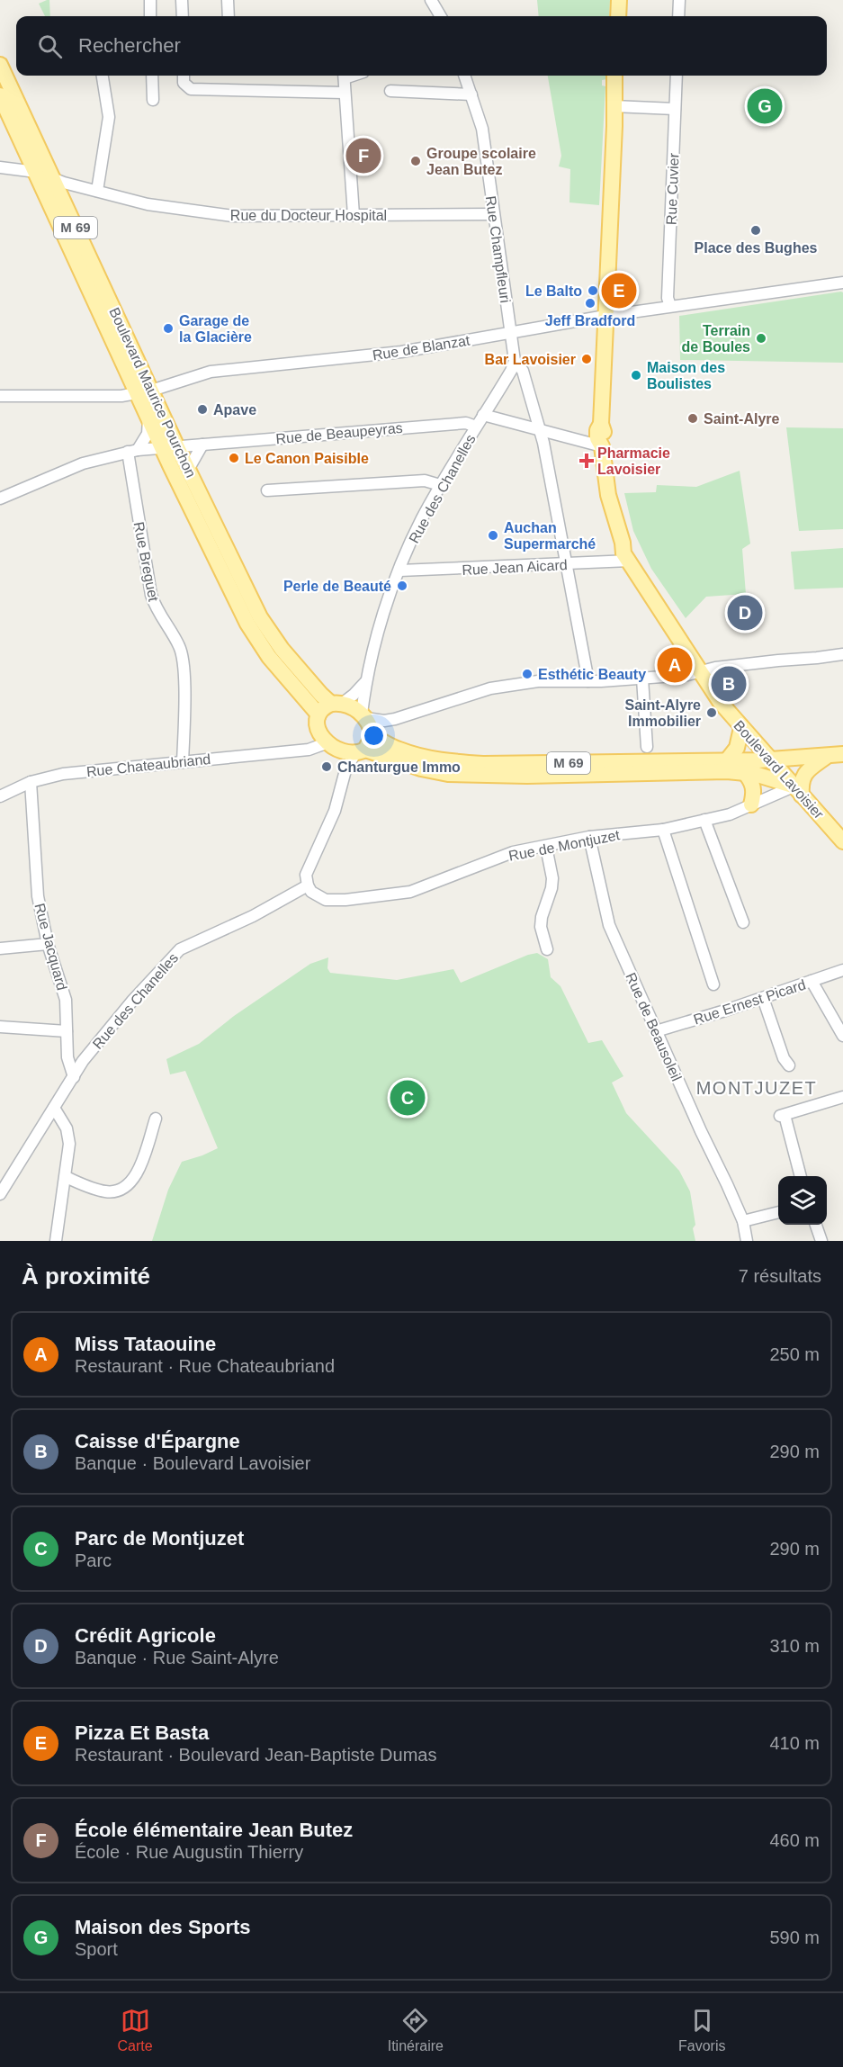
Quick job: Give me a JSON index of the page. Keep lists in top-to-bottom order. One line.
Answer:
{"streets":{"main road":["M 69","Boulevard Maurice Pourchon","Boulevard Lavoisier"],"street":["Rue Cuvier","Rue du Docteur Hospital","Rue Champfleuri","Rue de Blanzat","Rue de Beaupeyras","Rue des Chanelles","Rue Breguet","Rue Jean Aicard","Rue Chateaubriand","Rue de Montjuzet","Rue Jacquard","Rue Ernest Picard","Rue de Beausoleil"]},"crossings":[["Rue Cuvier","Rue de Blanzat"],["Rue du Docteur Hospital","Rue Champfleuri"],["Rue du Docteur Hospital","Boulevard Maurice Pourchon"],["M 69","Boulevard Maurice Pourchon"],["M 69","Rue des Chanelles"],["M 69","Boulevard Lavoisier"],["M 69","Rue de Montjuzet"],["Rue Champfleuri","Rue de Blanzat"],["Rue de Blanzat","Boulevard Maurice Pourchon"],["Rue de Blanzat","Boulevard Lavoisier"],["Boulevard Maurice Pourchon","Rue de Beaupeyras"],["Boulevard Maurice Pourchon","Rue des Chanelles"],["Rue de Beaupeyras","Rue des Chanelles"],["Rue de Beaupeyras","Rue Breguet"],["Rue des Chanelles","Rue Jean Aicard"],["Rue des Chanelles","Rue de Montjuzet"],["Rue des Chanelles","Rue Jacquard"],["Rue Breguet","Rue Chateaubriand"],["Rue Jean Aicard","Boulevard Lavoisier"],["Rue Chateaubriand","Rue Jacquard"],["Boulevard Lavoisier","Rue de Montjuzet"],["Rue de Montjuzet","Rue de Beausoleil"],["Rue Ernest Picard","Rue de Beausoleil"]],"districts":["MONTJUZET"],"places":{"other":["Groupe scolaire Jean Butez","Place des Bughes","Le Balto","Jeff Bradford","Garage de la Glacière","Terrain de Boules","Bar Lavoisier","Maison des Boulistes","Apave","Saint-Alyre","Le Canon Paisible","Auchan Supermarché","Perle de Beauté","Esthétic Beauty","Saint-Alyre Immobilier","Chanturgue Immo"],"health":["Pharmacie Lavoisier"]},"page":{"search":"Rechercher","pins":["G","F","E","D","A","B","C"],"heading":["À proximité","7 résultats"],"list":[{"mark":"A","name":"Miss Tataouine","note":"Restaurant · Rue Chateaubriand","value":"250 m"},{"mark":"B","name":"Caisse d'Épargne","note":"Banque · Boulevard Lavoisier","value":"290 m"},{"mark":"C","name":"Parc de Montjuzet","note":"Parc","value":"290 m"},{"mark":"D","name":"Crédit Agricole","note":"Banque · Rue Saint-Alyre","value":"310 m"},{"mark":"E","name":"Pizza Et Basta","note":"Restaurant · Boulevard Jean-Baptiste Dumas","value":"410 m"},{"mark":"F","name":"École élémentaire Jean Butez","note":"École · Rue Augustin Thierry","value":"460 m"},{"mark":"G","name":"Maison des Sports","note":"Sport","value":"590 m"}],"nav":["Carte","Itinéraire","Favoris"]}}
